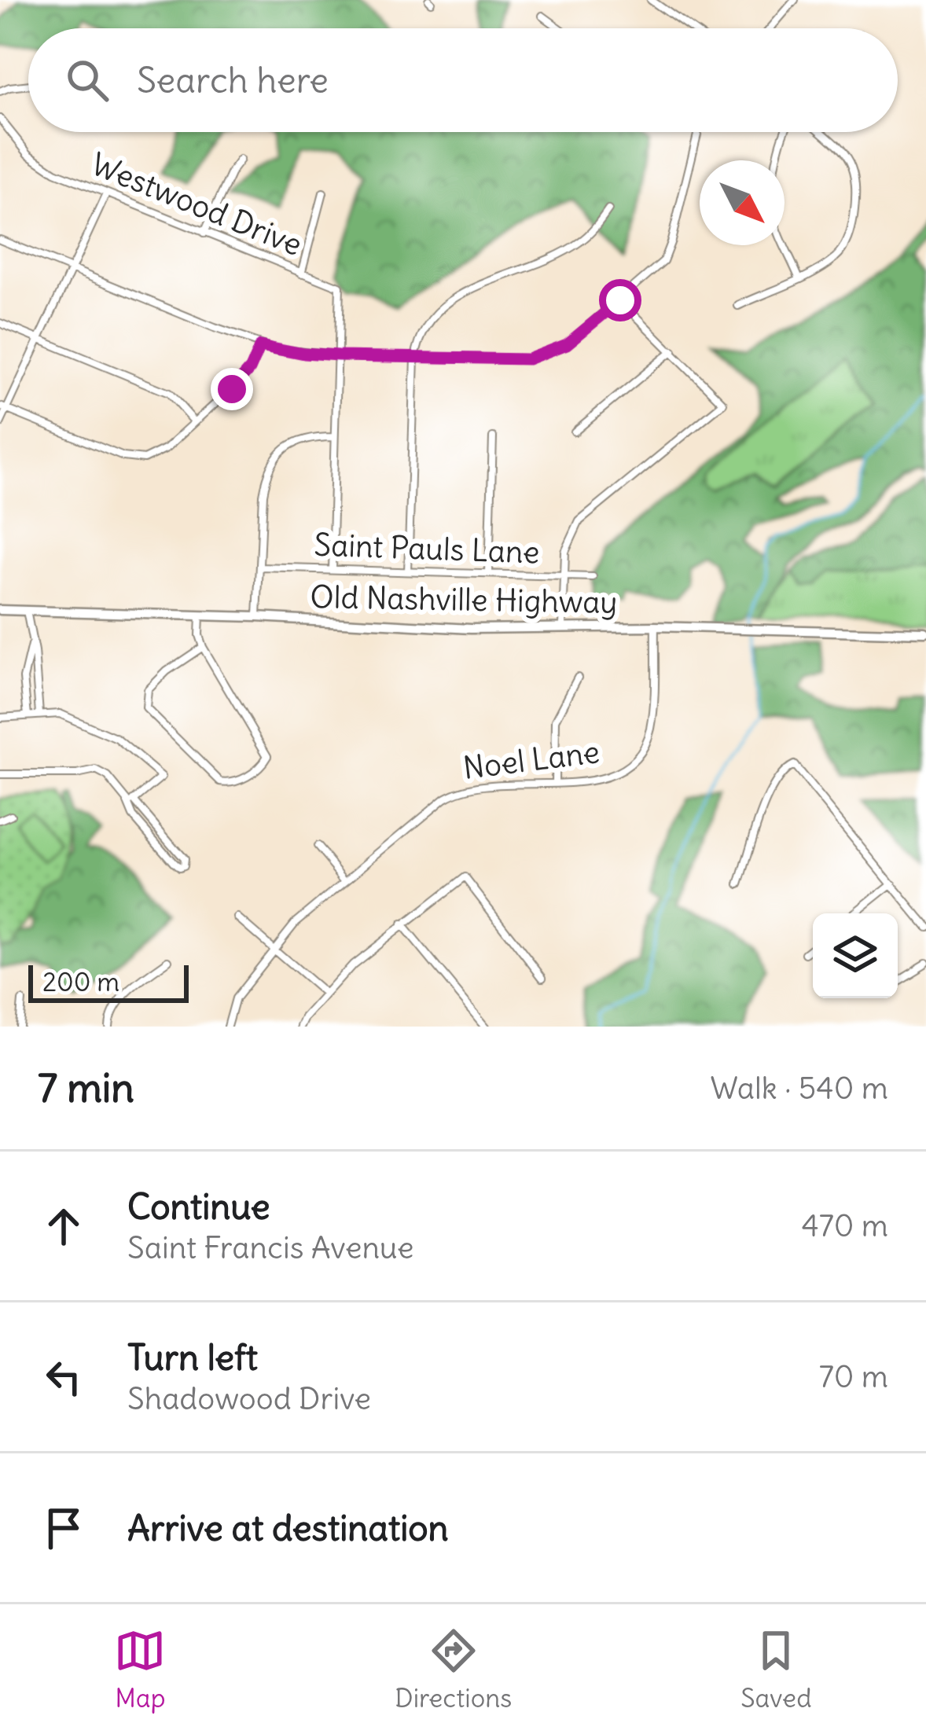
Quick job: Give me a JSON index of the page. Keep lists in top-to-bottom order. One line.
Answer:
{"streets":{"main road":["Old Nashville Highway"],"street":["Westwood Drive","Saint Pauls Lane","Noel Lane"]},"crossings":[["Old Nashville Highway","Noel Lane"]],"scale_bar":"200 m","north":"bottom right","page":{"search":"Search here","scale":"200 m","heading":["7 min","Walk · 540 m"],"list":[["Continue","Saint Francis Avenue","470 m"],["Turn left","Shadowood Drive","70 m"],"Arrive at destination"],"nav":["Map","Directions","Saved"]}}
